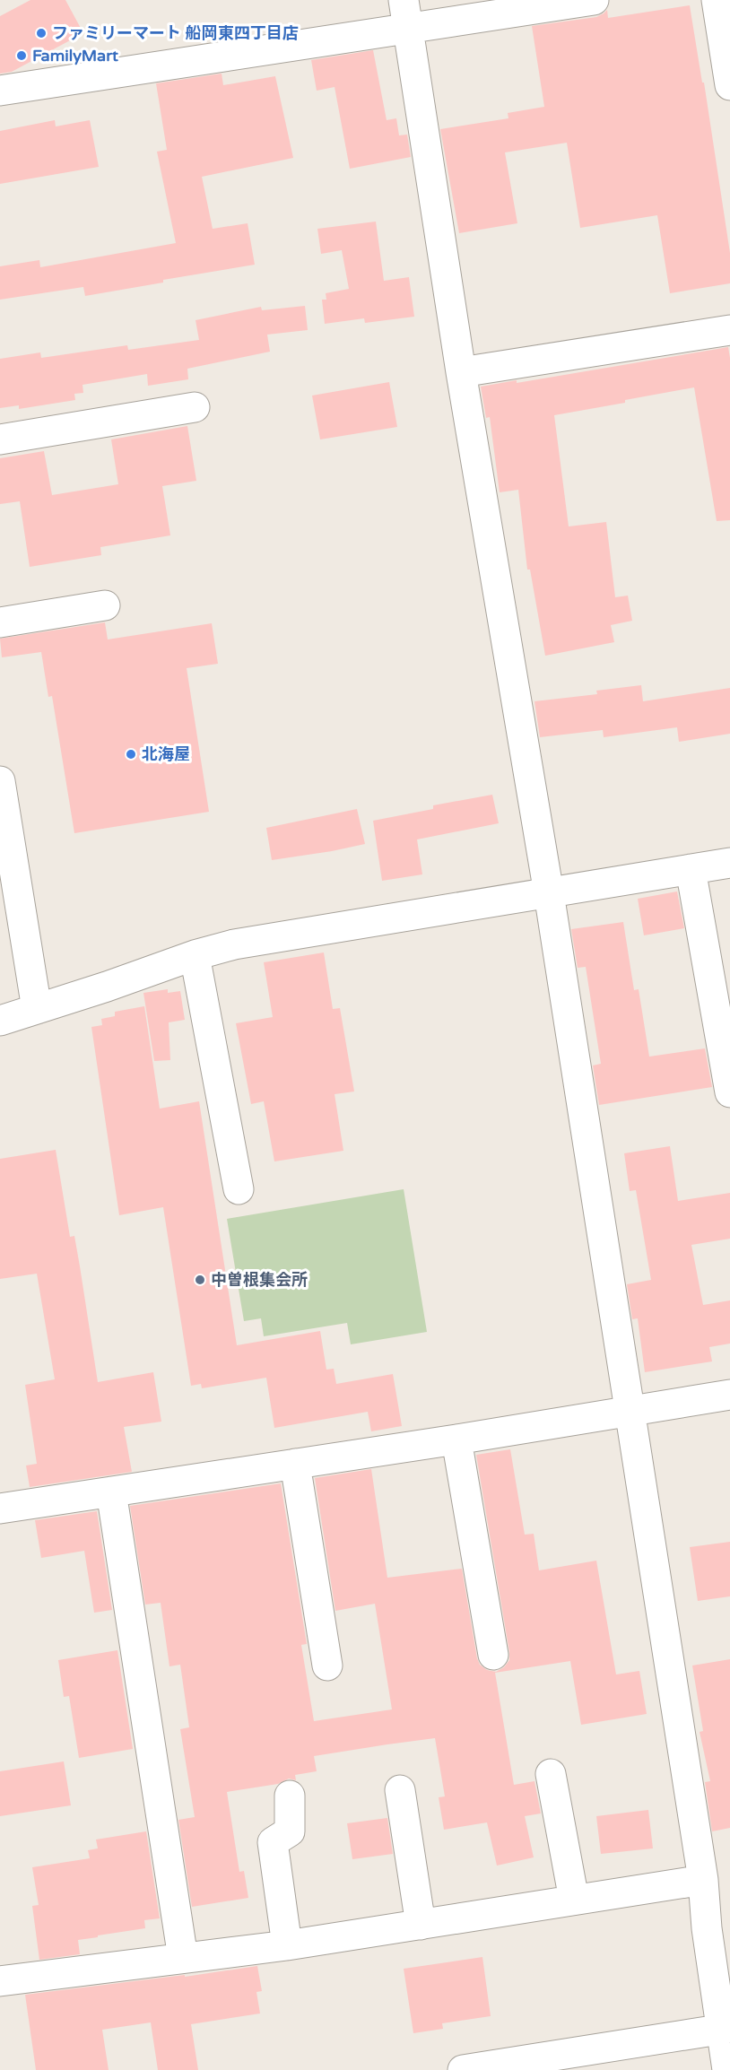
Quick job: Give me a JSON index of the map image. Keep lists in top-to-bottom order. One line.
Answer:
{"places":["ファミリーマート 船岡東四丁目店","FamilyMart","北海屋","中曽根集会所"]}
